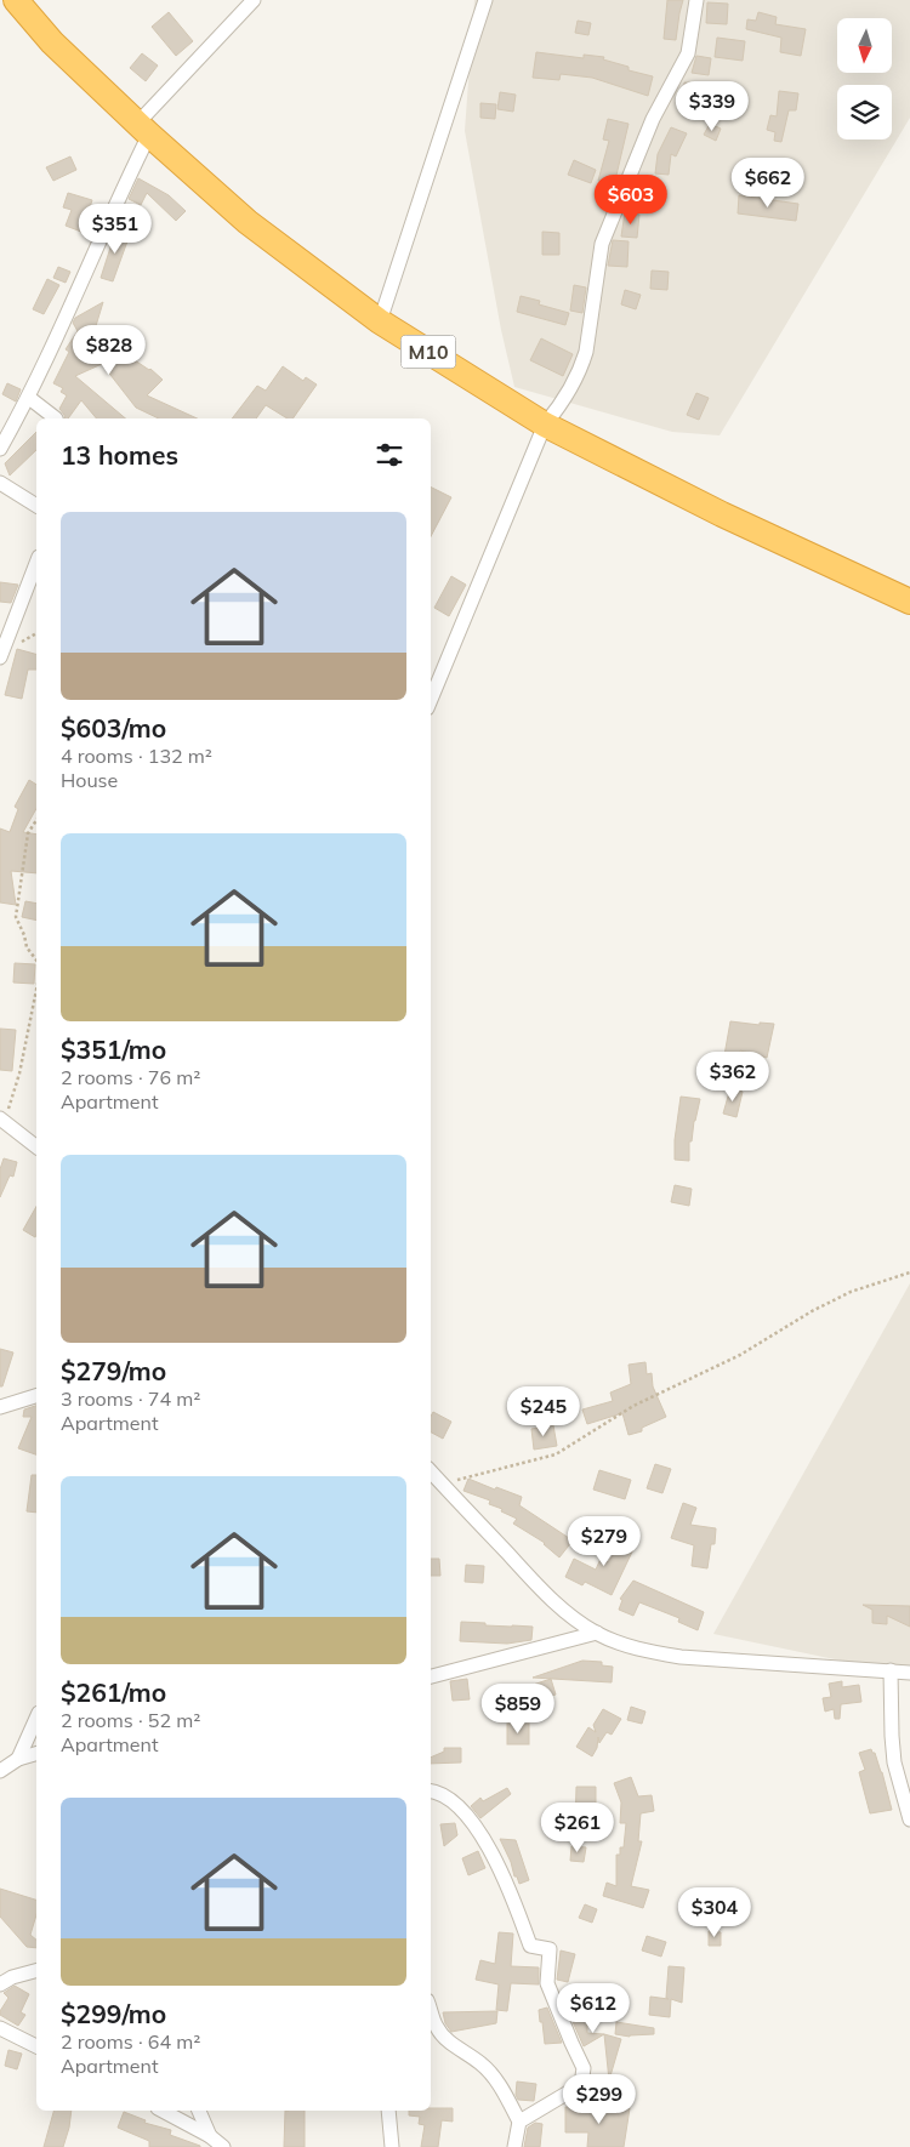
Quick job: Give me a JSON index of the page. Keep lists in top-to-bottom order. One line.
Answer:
{"streets":{"highway":["M10"]},"north":"bottom","page":{"price":["$339","$662","$603","$351","$828","$362","$245","$279","$859","$261","$304","$612","$299"],"heading":"13 homes","list":[{"name":"$603/mo","note":"4 rooms · 132 m² · House"},{"name":"$351/mo","note":"2 rooms · 76 m² · Apartment"},{"name":"$279/mo","note":"3 rooms · 74 m² · Apartment"},{"name":"$261/mo","note":"2 rooms · 52 m² · Apartment"},{"name":"$299/mo","note":"2 rooms · 64 m² · Apartment"}]}}
